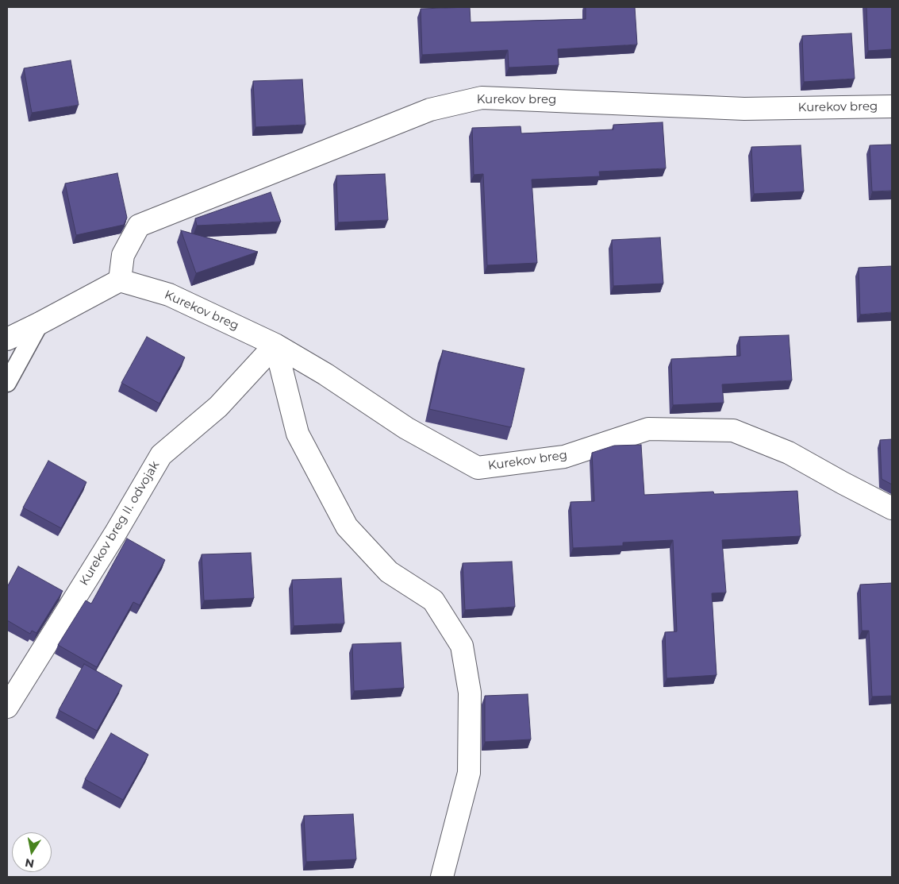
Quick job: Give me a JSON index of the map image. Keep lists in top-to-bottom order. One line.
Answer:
{"streets":{"street":["Kurekov breg","Kurekov breg II. odvojak"]},"crossings":[["Kurekov breg","Kurekov breg II. odvojak"]],"north":"bottom"}
